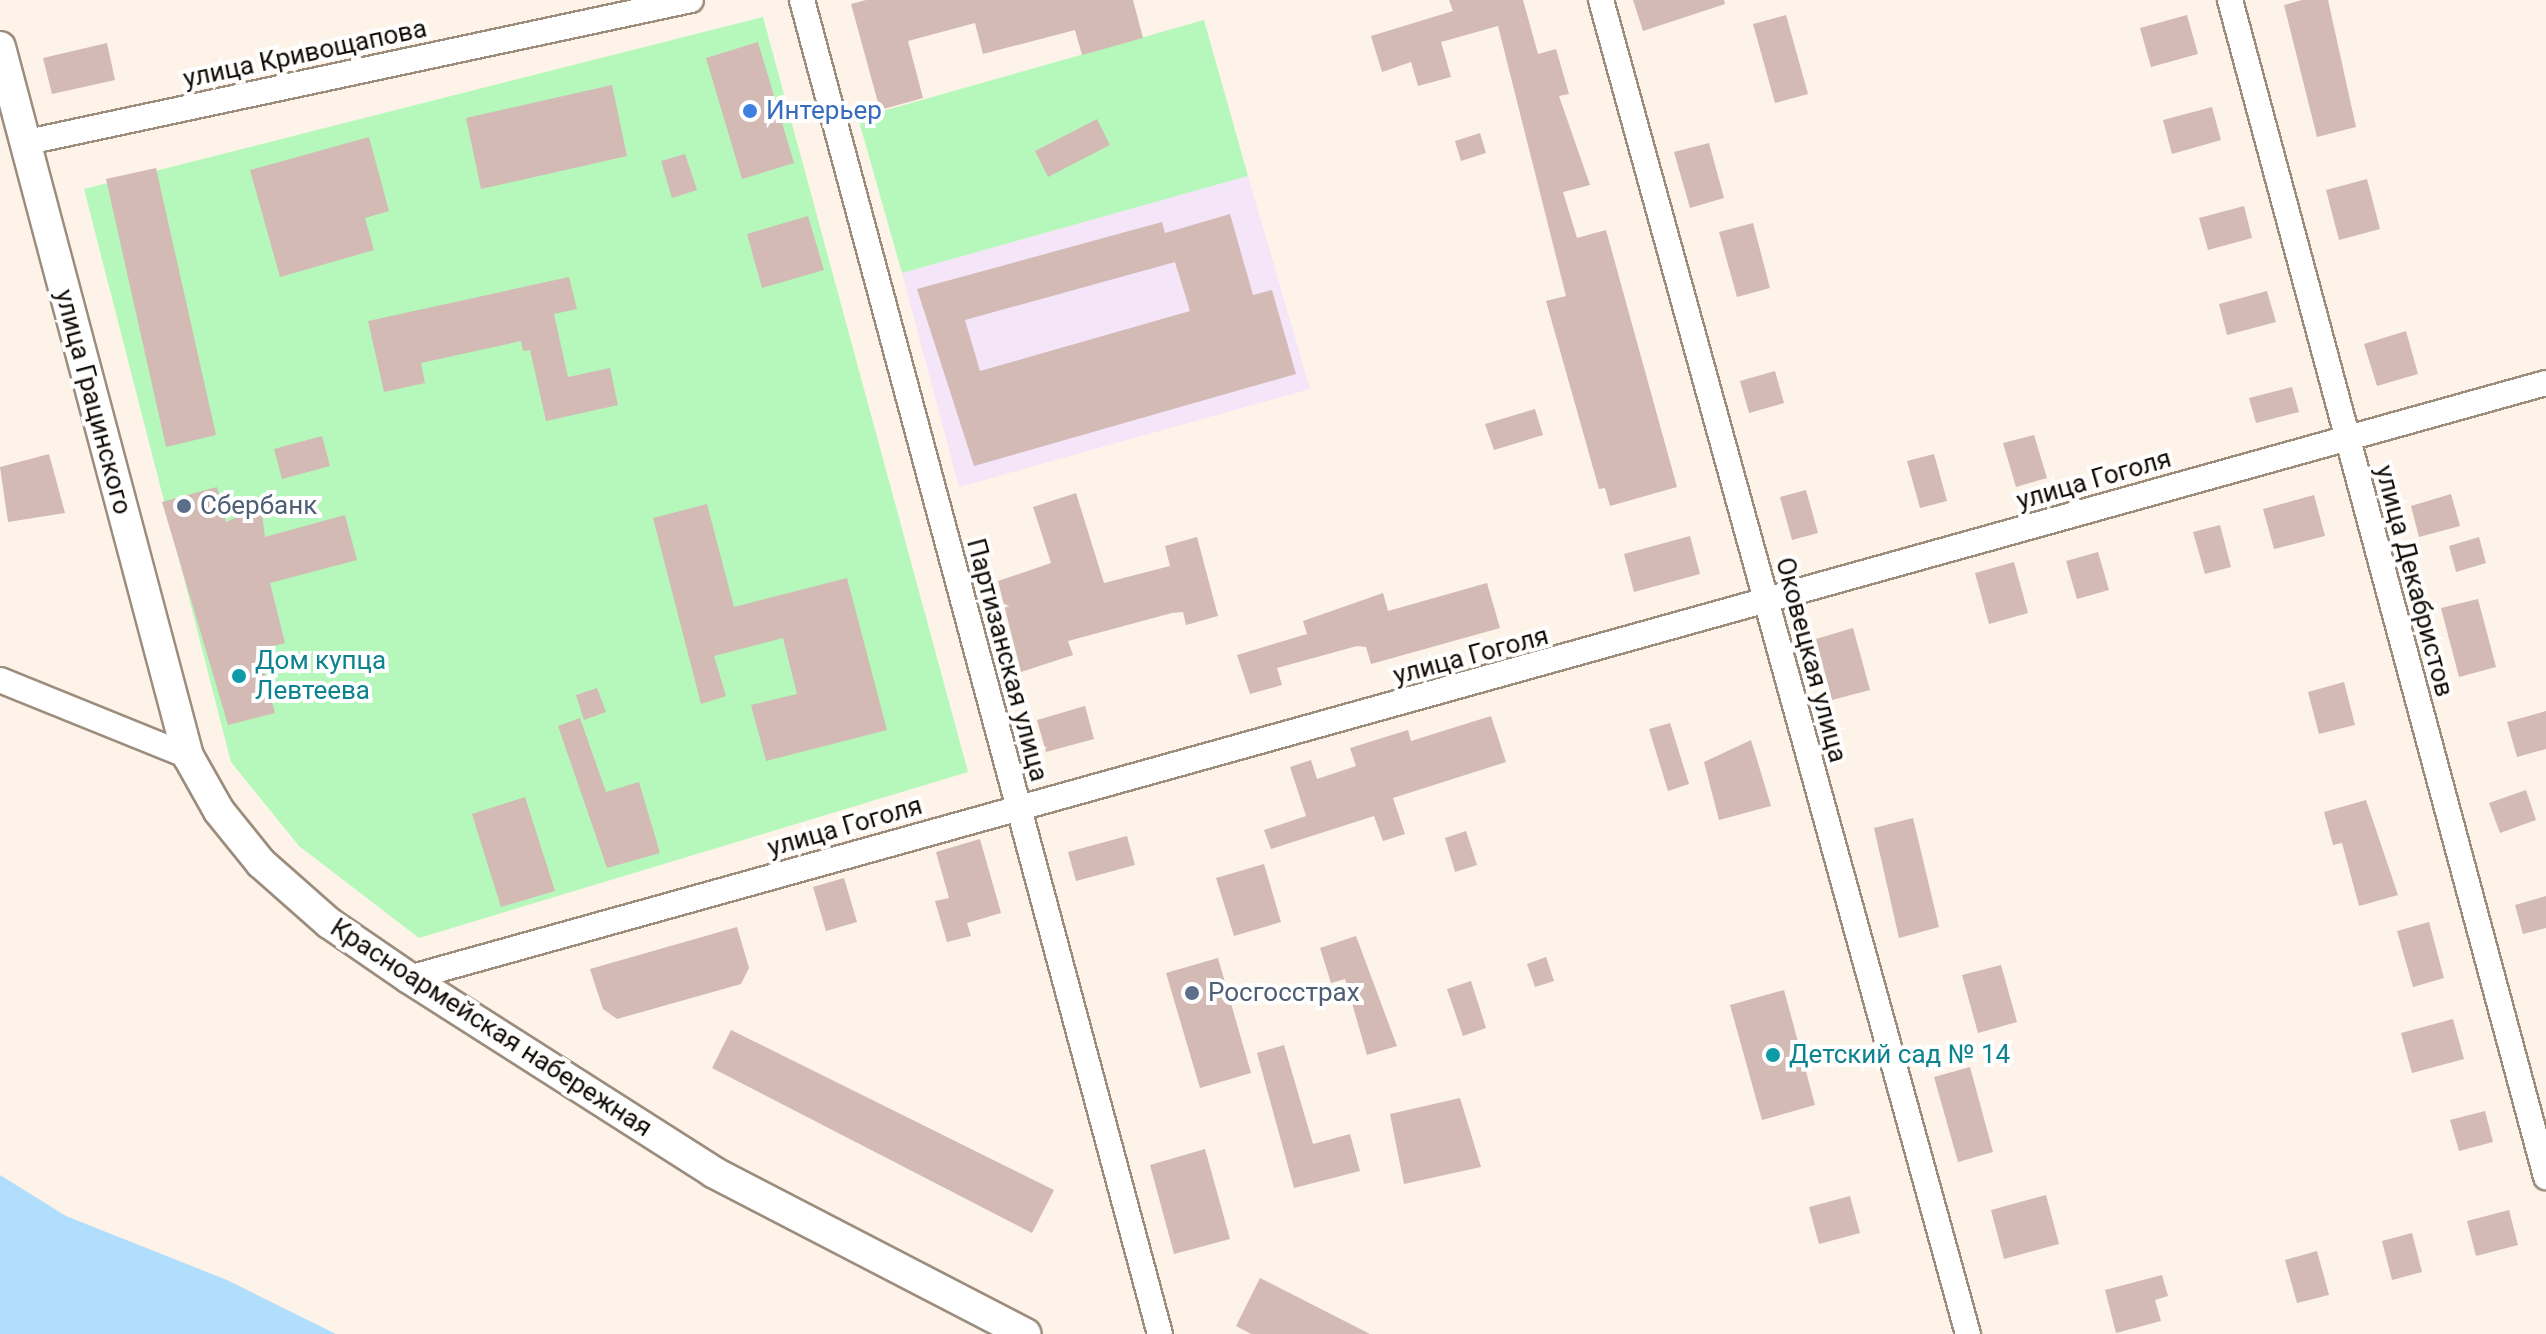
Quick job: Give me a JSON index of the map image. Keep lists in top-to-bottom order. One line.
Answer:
{"streets":{"street":["улица Кривощапова","улица Грацинского","улица Гоголя","улица Декабристов","Партизанская улица","Оковецкая улица","Красноармейская набережная"]},"crossings":[["улица Кривощапова","улица Грацинского"],["улица Грацинского","Красноармейская набережная"],["улица Гоголя","улица Декабристов"],["улица Гоголя","Партизанская улица"],["улица Гоголя","Оковецкая улица"],["улица Гоголя","Красноармейская набережная"]],"places":["Интерьер","Сбербанк","Дом купца Левтеева","Росгосстрах","Детский сад № 14"]}
